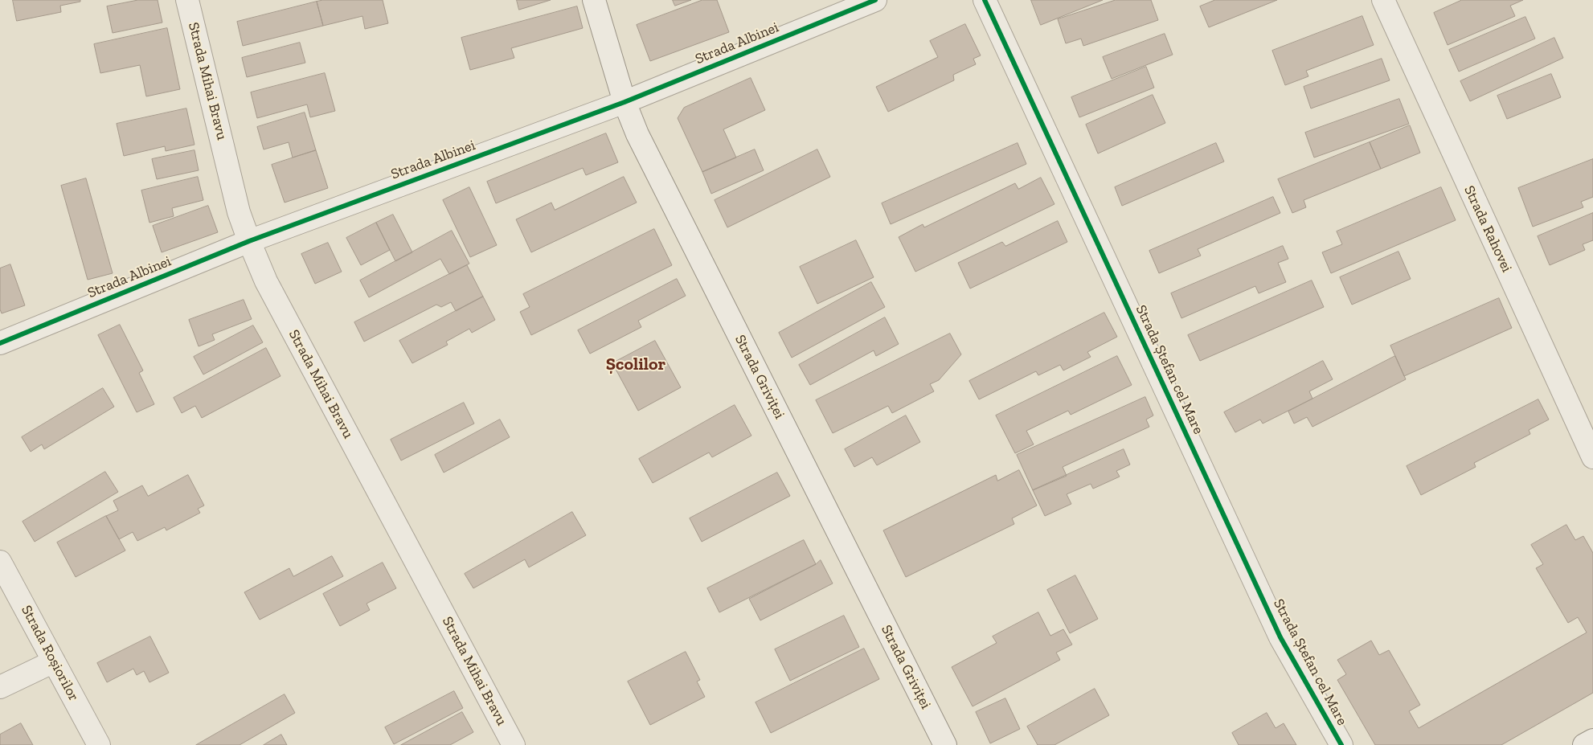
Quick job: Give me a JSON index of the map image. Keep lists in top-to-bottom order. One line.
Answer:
{"streets":{"street":["Strada Albinei","Strada Mihai Bravu","Strada Rahovei","Strada Ștefan cel Mare","Strada Griviței","Strada Roșiorilor"]},"crossings":[["Strada Albinei","Strada Mihai Bravu"],["Strada Albinei","Strada Griviței"]],"districts":["Școlilor"]}
